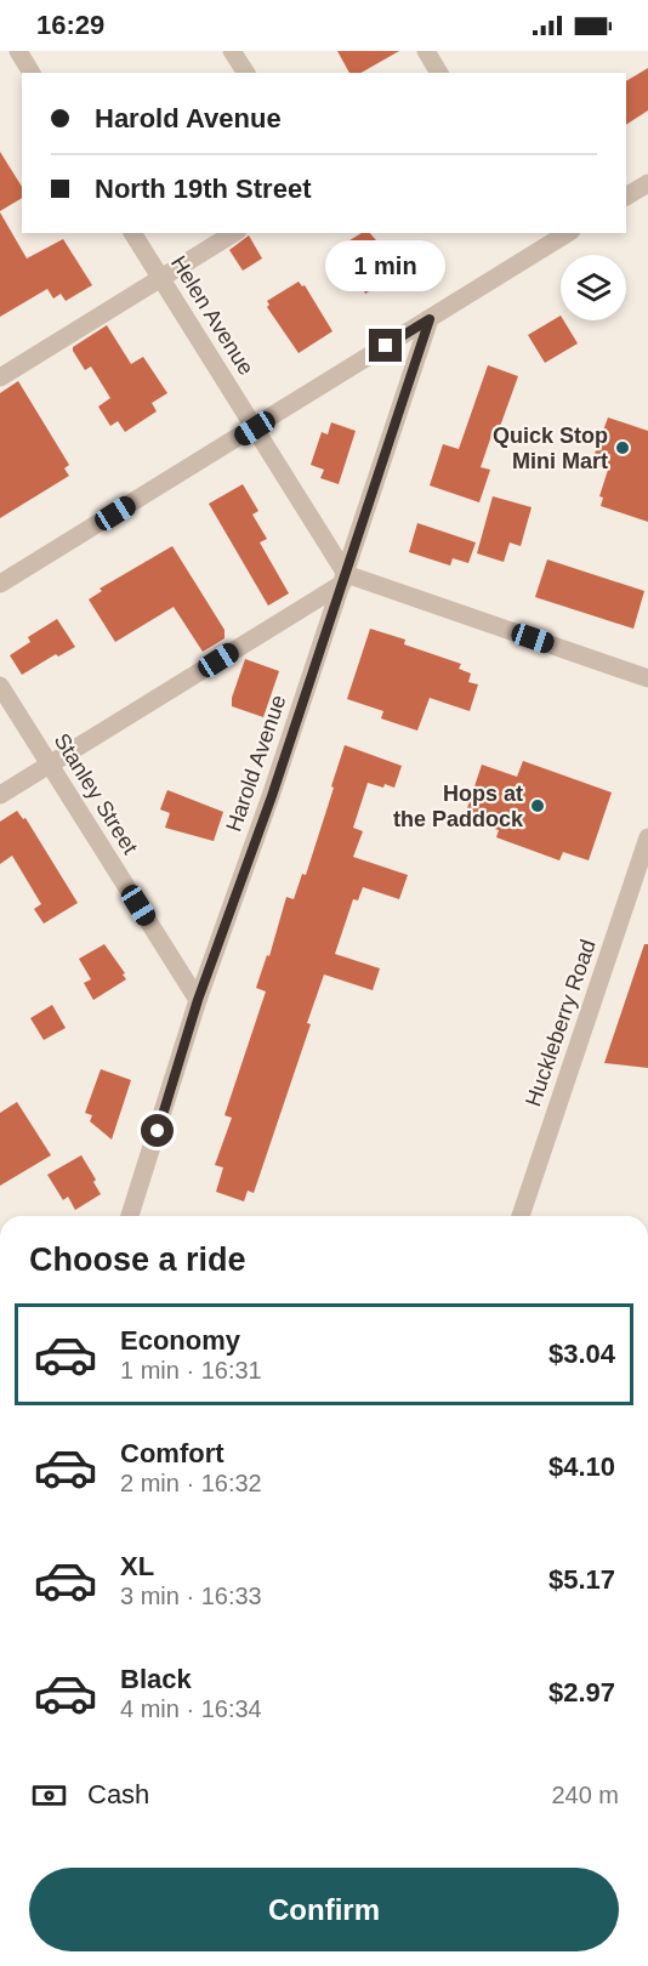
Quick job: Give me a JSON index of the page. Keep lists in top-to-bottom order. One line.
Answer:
{"streets":{"street":["Helen Avenue","Harold Avenue","Stanley Street","Huckleberry Road"]},"crossings":[["Helen Avenue","Harold Avenue"],["Harold Avenue","Stanley Street"]],"places":["Quick Stop Mini Mart","Hops at the Paddock"],"page":{"status":"16:29","banner":["Harold Avenue","North 19th Street"],"bubble":"1 min","heading":"Choose a ride","list":[{"name":"Economy","note":"1 min · 16:31","value":"$3.04"},{"name":"Comfort","note":"2 min · 16:32","value":"$4.10"},{"name":"XL","note":"3 min · 16:33","value":"$5.17"},{"name":"Black","note":"4 min · 16:34","value":"$2.97"}],"pay":["Cash","240 m"],"buttons":"Confirm"}}
